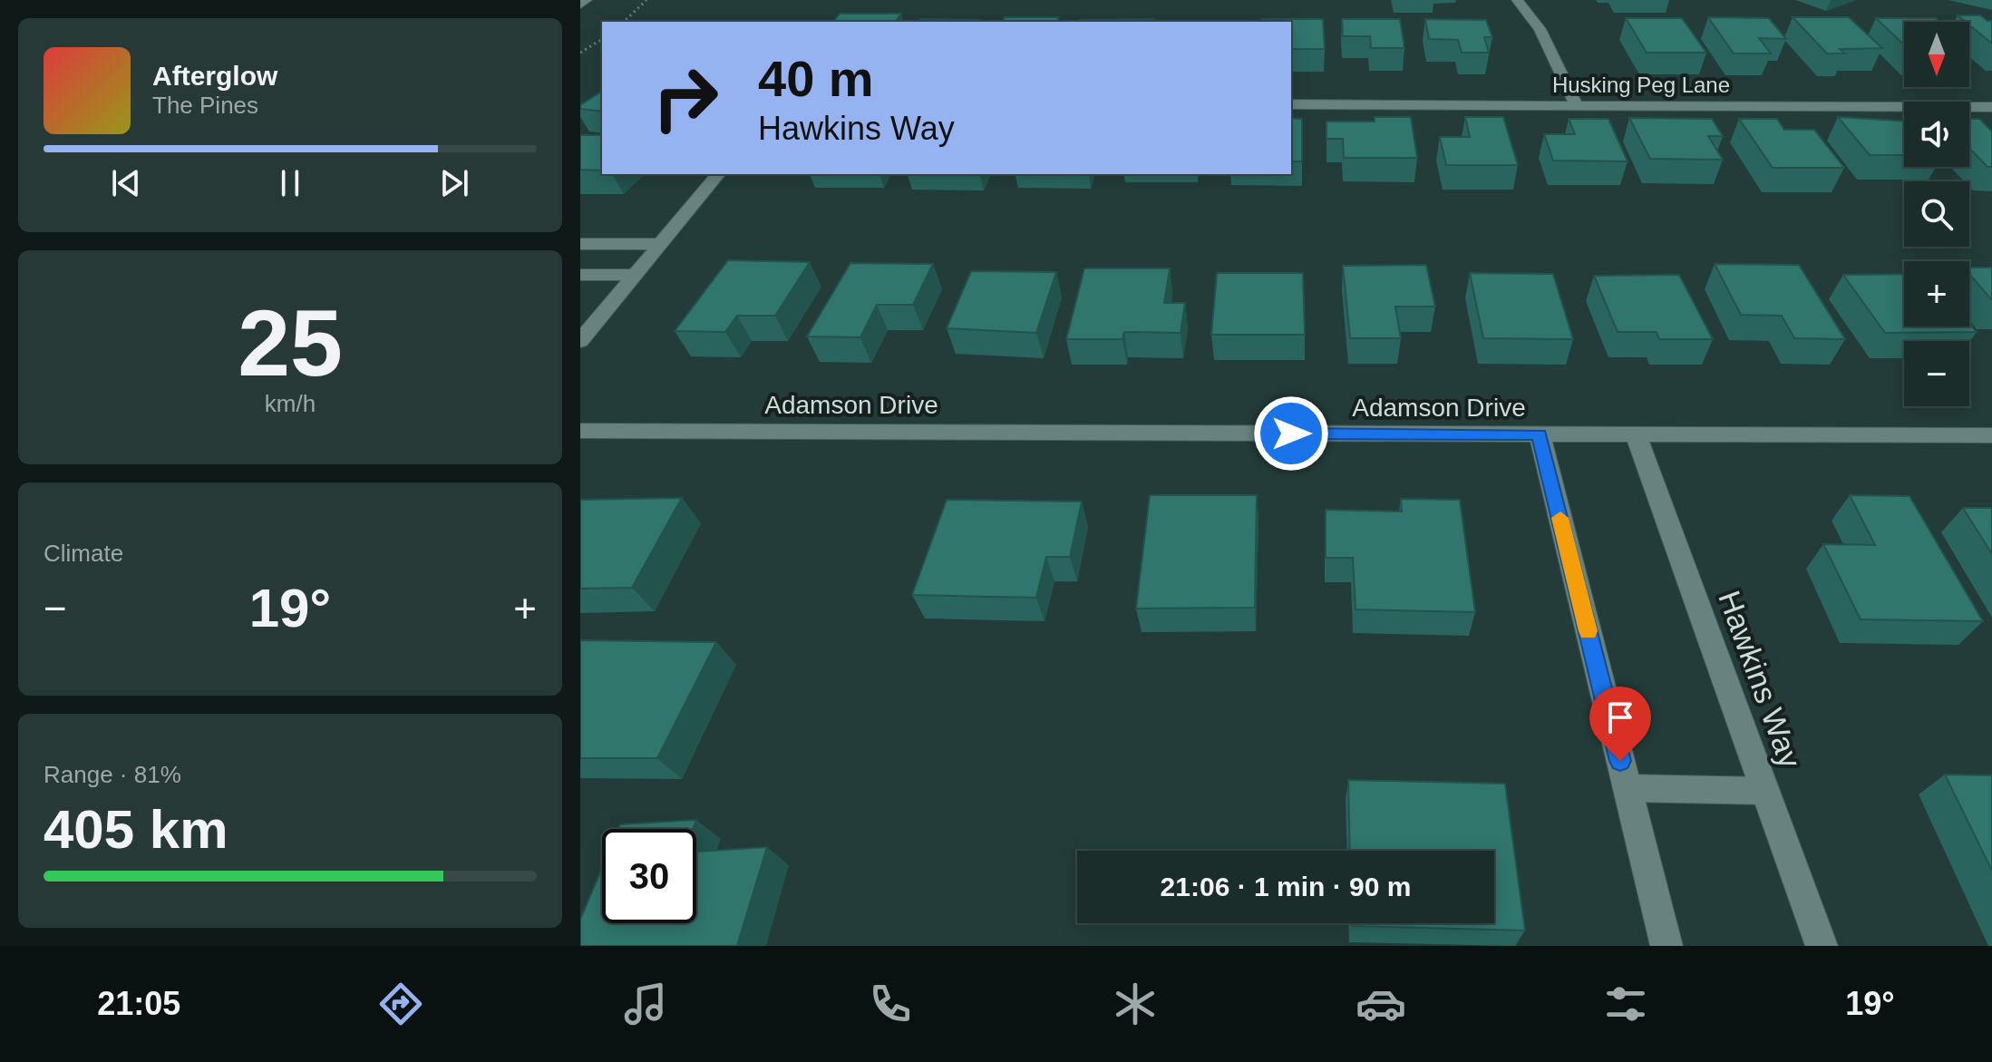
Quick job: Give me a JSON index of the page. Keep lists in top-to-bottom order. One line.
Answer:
{"streets":{"street":["Husking Peg Lane","Adamson Drive","Hawkins Way"]},"crossings":[["Adamson Drive","Hawkins Way"]],"north":"bottom","page":{"map_buttons":["+","−"],"turn":["40 m","Hawkins Way"],"song":["Afterglow","The Pines"],"tile":[["25","km/h"],"Climate",["Range · 81%","405 km"]],"heat":["−","19°","+"],"limit":"30","trip":"21:06 · 1 min · 90 m","tabs":["21:05","19°"]}}
